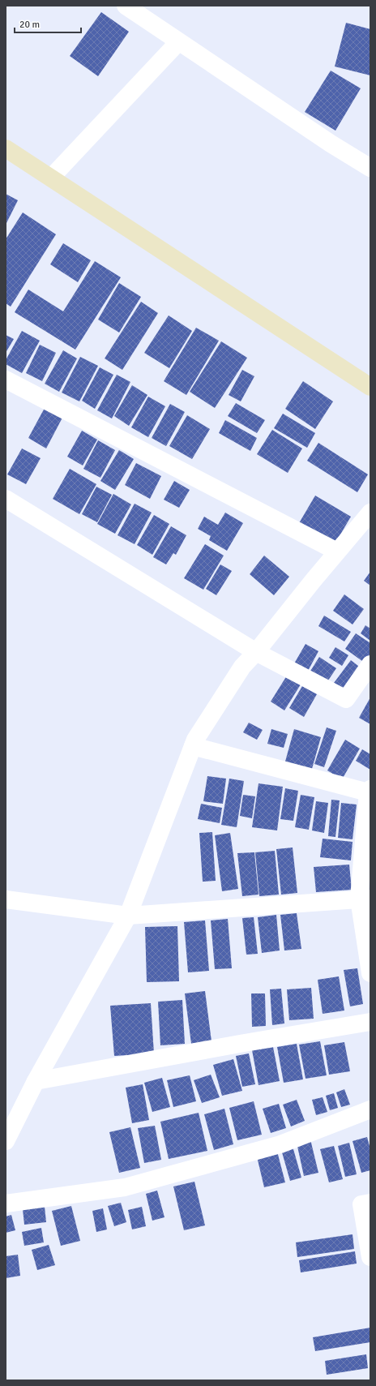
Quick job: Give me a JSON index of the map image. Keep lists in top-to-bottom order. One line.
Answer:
{"scale_bar":"20 m"}
